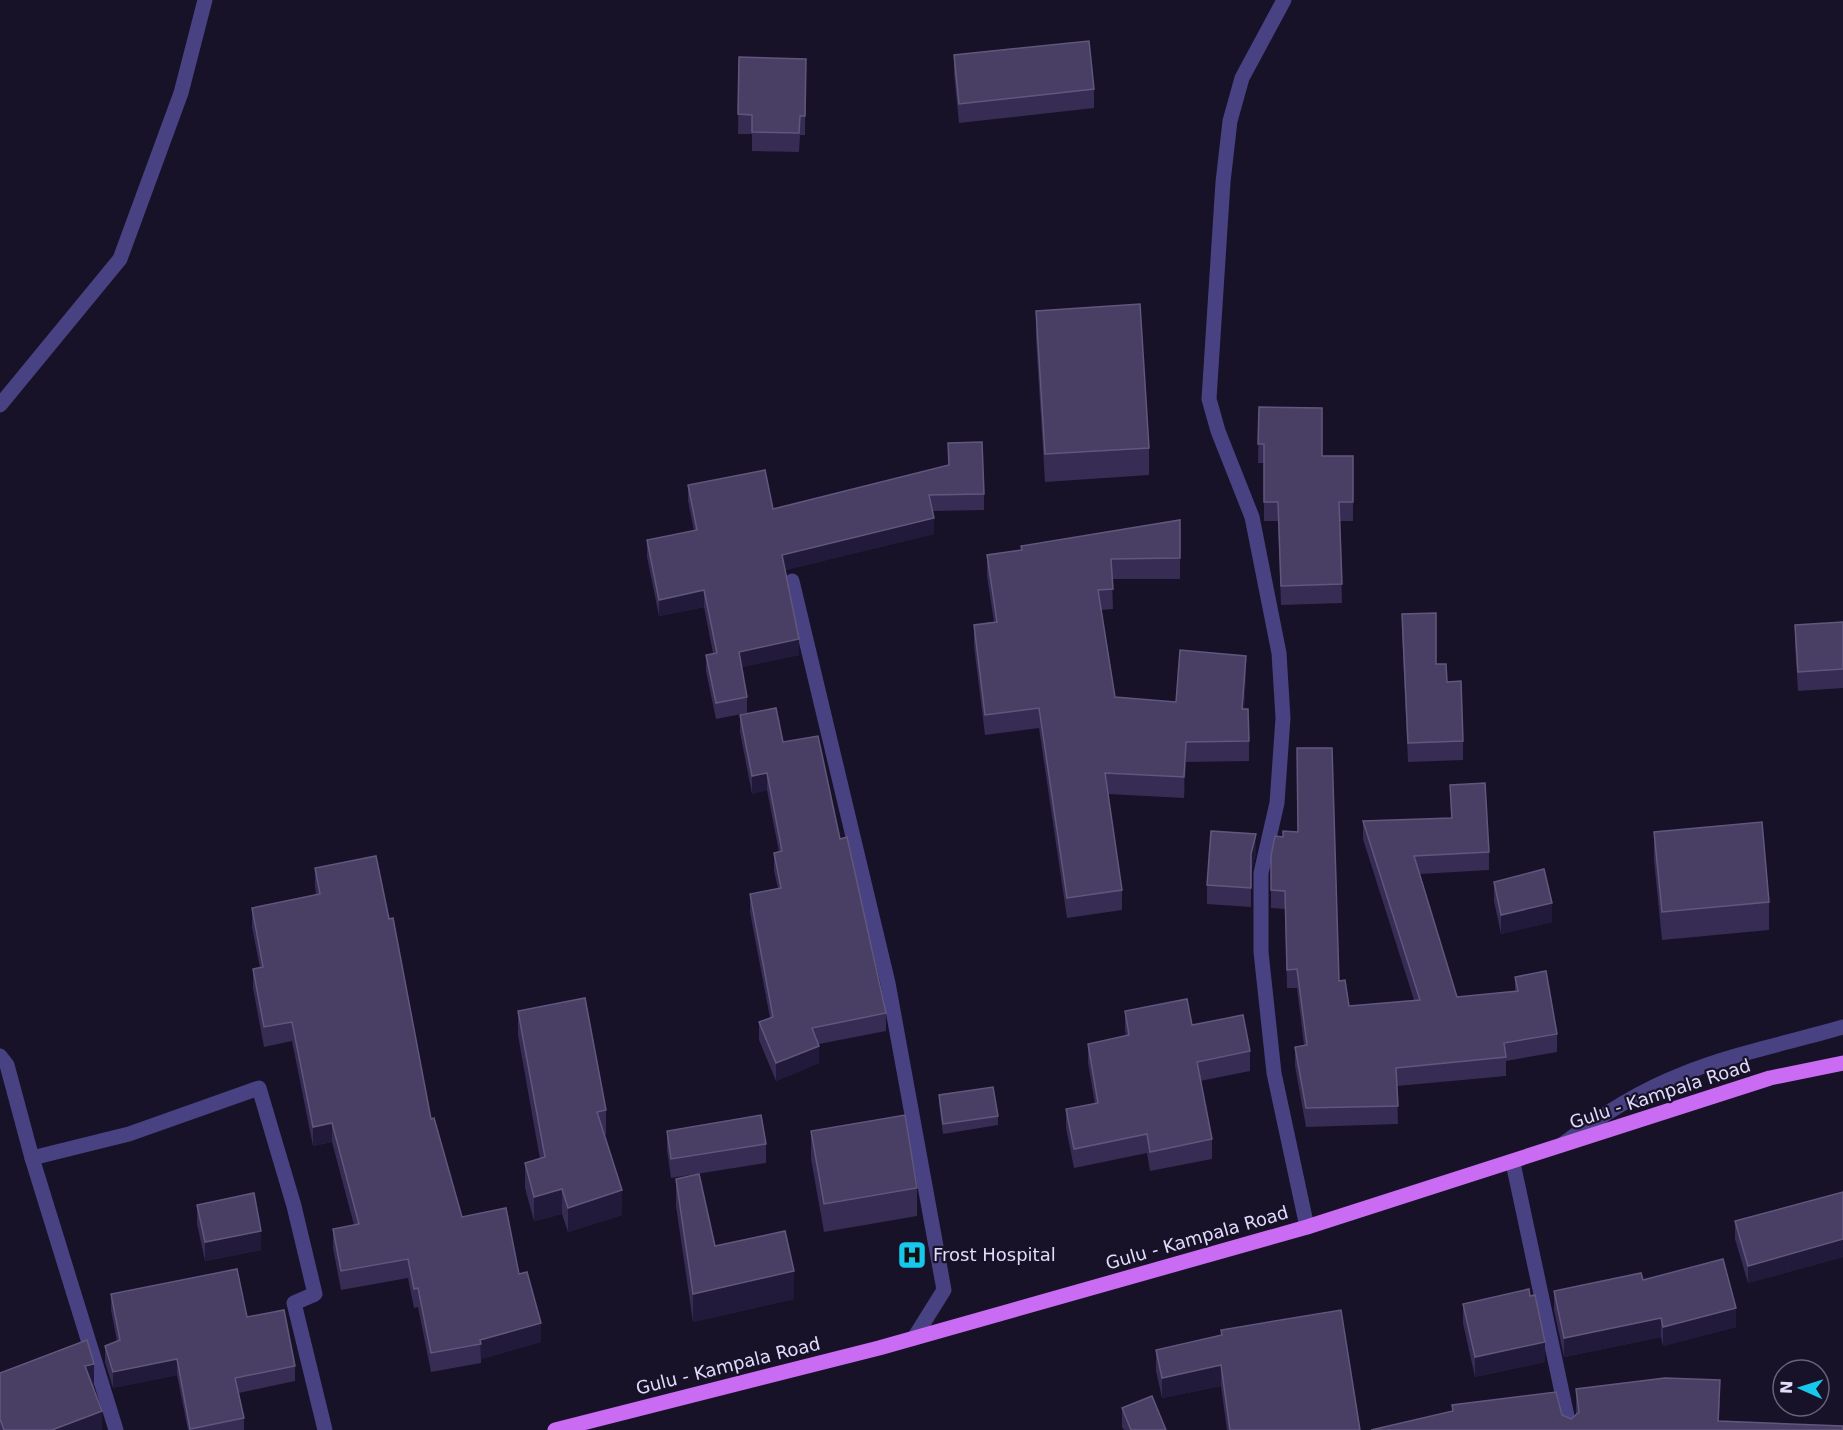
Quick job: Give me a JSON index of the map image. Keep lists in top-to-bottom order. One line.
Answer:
{"streets":{"main road":["Gulu - Kampala Road"]},"places":{"hospital":["Frost Hospital"]},"north":"left"}
